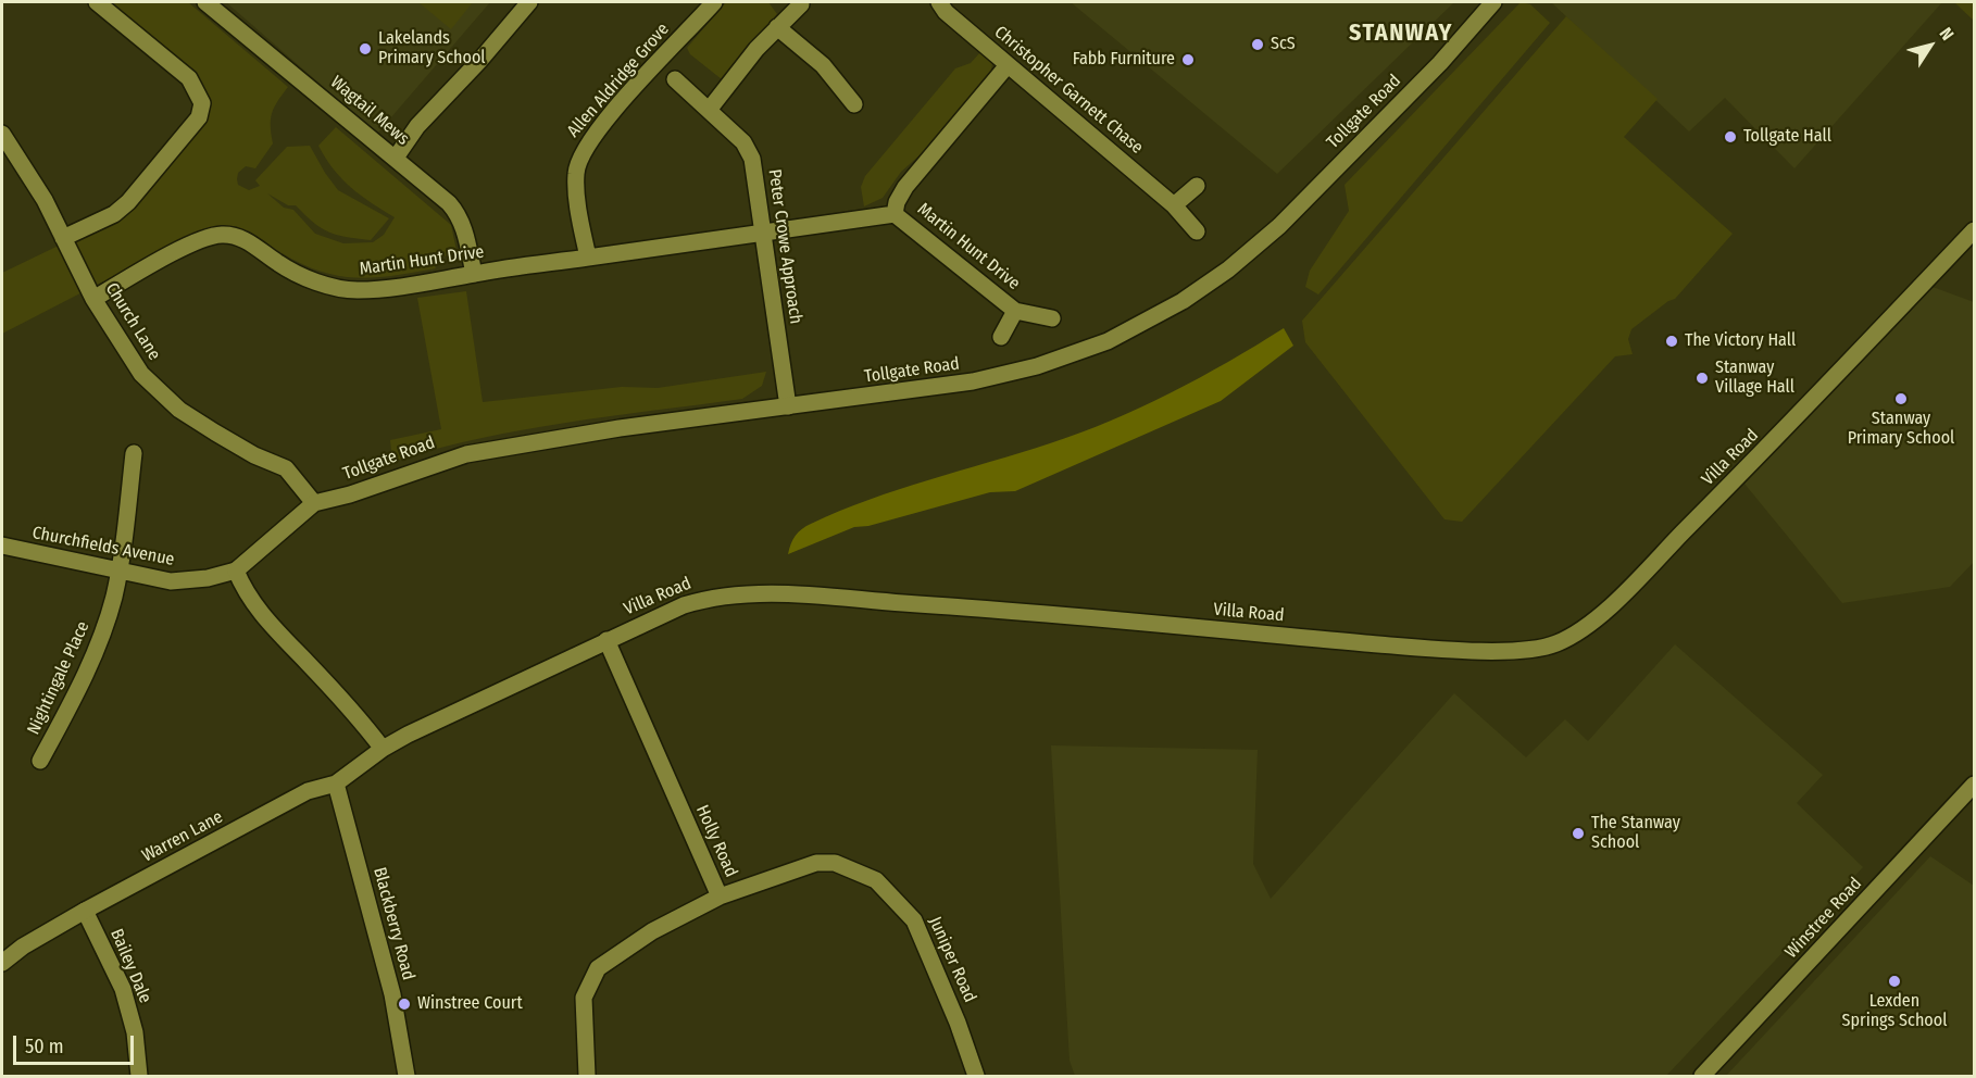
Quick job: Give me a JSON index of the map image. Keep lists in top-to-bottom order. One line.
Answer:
{"streets":{"street":["Allen Aldridge Grove","Christopher Garnett Chase","Wagtail Mews","Tollgate Road","Peter Crowe Approach","Martin Hunt Drive","Church Lane","Villa Road","Churchfields Avenue","Nightingale Place","Warren Lane","Holly Road","Winstree Road","Blackberry Road","Juniper Road","Bailey Dale"]},"crossings":[["Allen Aldridge Grove","Martin Hunt Drive"],["Wagtail Mews","Martin Hunt Drive"],["Tollgate Road","Peter Crowe Approach"],["Tollgate Road","Church Lane"],["Tollgate Road","Churchfields Avenue"],["Peter Crowe Approach","Martin Hunt Drive"],["Martin Hunt Drive","Church Lane"],["Villa Road","Warren Lane"],["Villa Road","Holly Road"],["Churchfields Avenue","Nightingale Place"],["Warren Lane","Blackberry Road"],["Warren Lane","Bailey Dale"],["Holly Road","Juniper Road"]],"districts":["STANWAY"],"places":["ScS","Lakelands Primary School","Fabb Furniture","Tollgate Hall","The Victory Hall","Stanway Village Hall","Stanway Primary School","The Stanway School","Lexden Springs School","Winstree Court"],"scale_bar":"50 m","north":"top right"}
